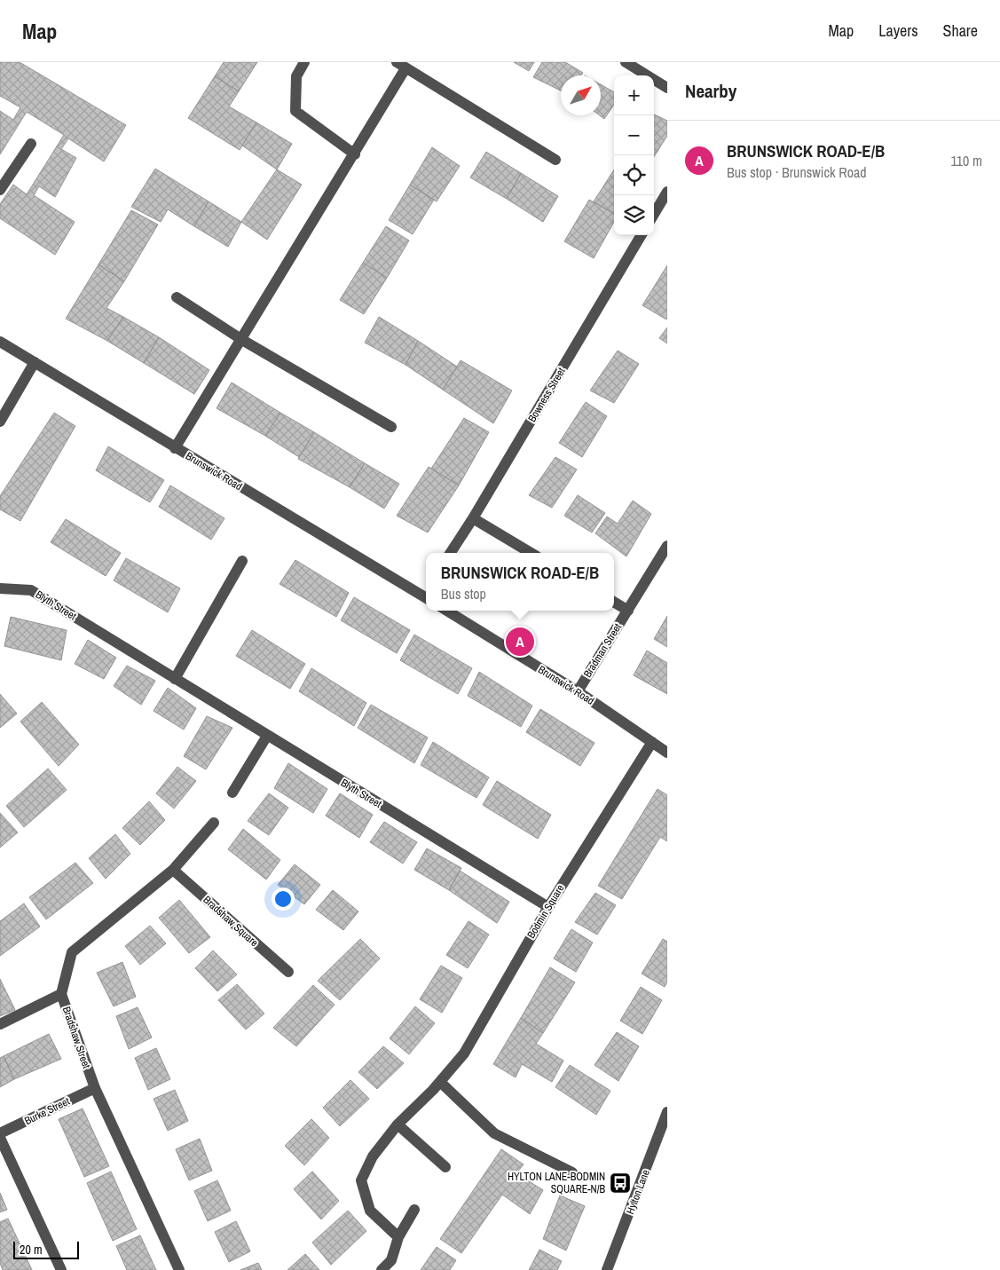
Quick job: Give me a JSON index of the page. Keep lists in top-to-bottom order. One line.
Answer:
{"streets":{"street":["Bowness Street","Brunswick Road","Blyth Street","Bradman Street","Bodmin Square","Bradshaw Square","Bradshaw Street","Burke Street","Hylton Lane"]},"crossings":[["Brunswick Road","Bradman Street"],["Brunswick Road","Bodmin Square"],["Blyth Street","Bodmin Square"],["Bradshaw Square","Bradshaw Street"],["Bradshaw Street","Burke Street"]],"places":{"bus stop":["HYLTON LANE-BODMIN SQUARE-N/B"]},"scale_bar":"20 m","north":"top right","page":{"header":"Map","nav":["Map","Layers","Share"],"heading":"Nearby","map_buttons":["+","−"],"list":[{"mark":"A","name":"BRUNSWICK ROAD-E/B","note":"Bus stop · Brunswick Road","value":"110 m"}],"popup":["BRUNSWICK ROAD-E/B","Bus stop"],"pins":"A","scale":"20 m"}}
